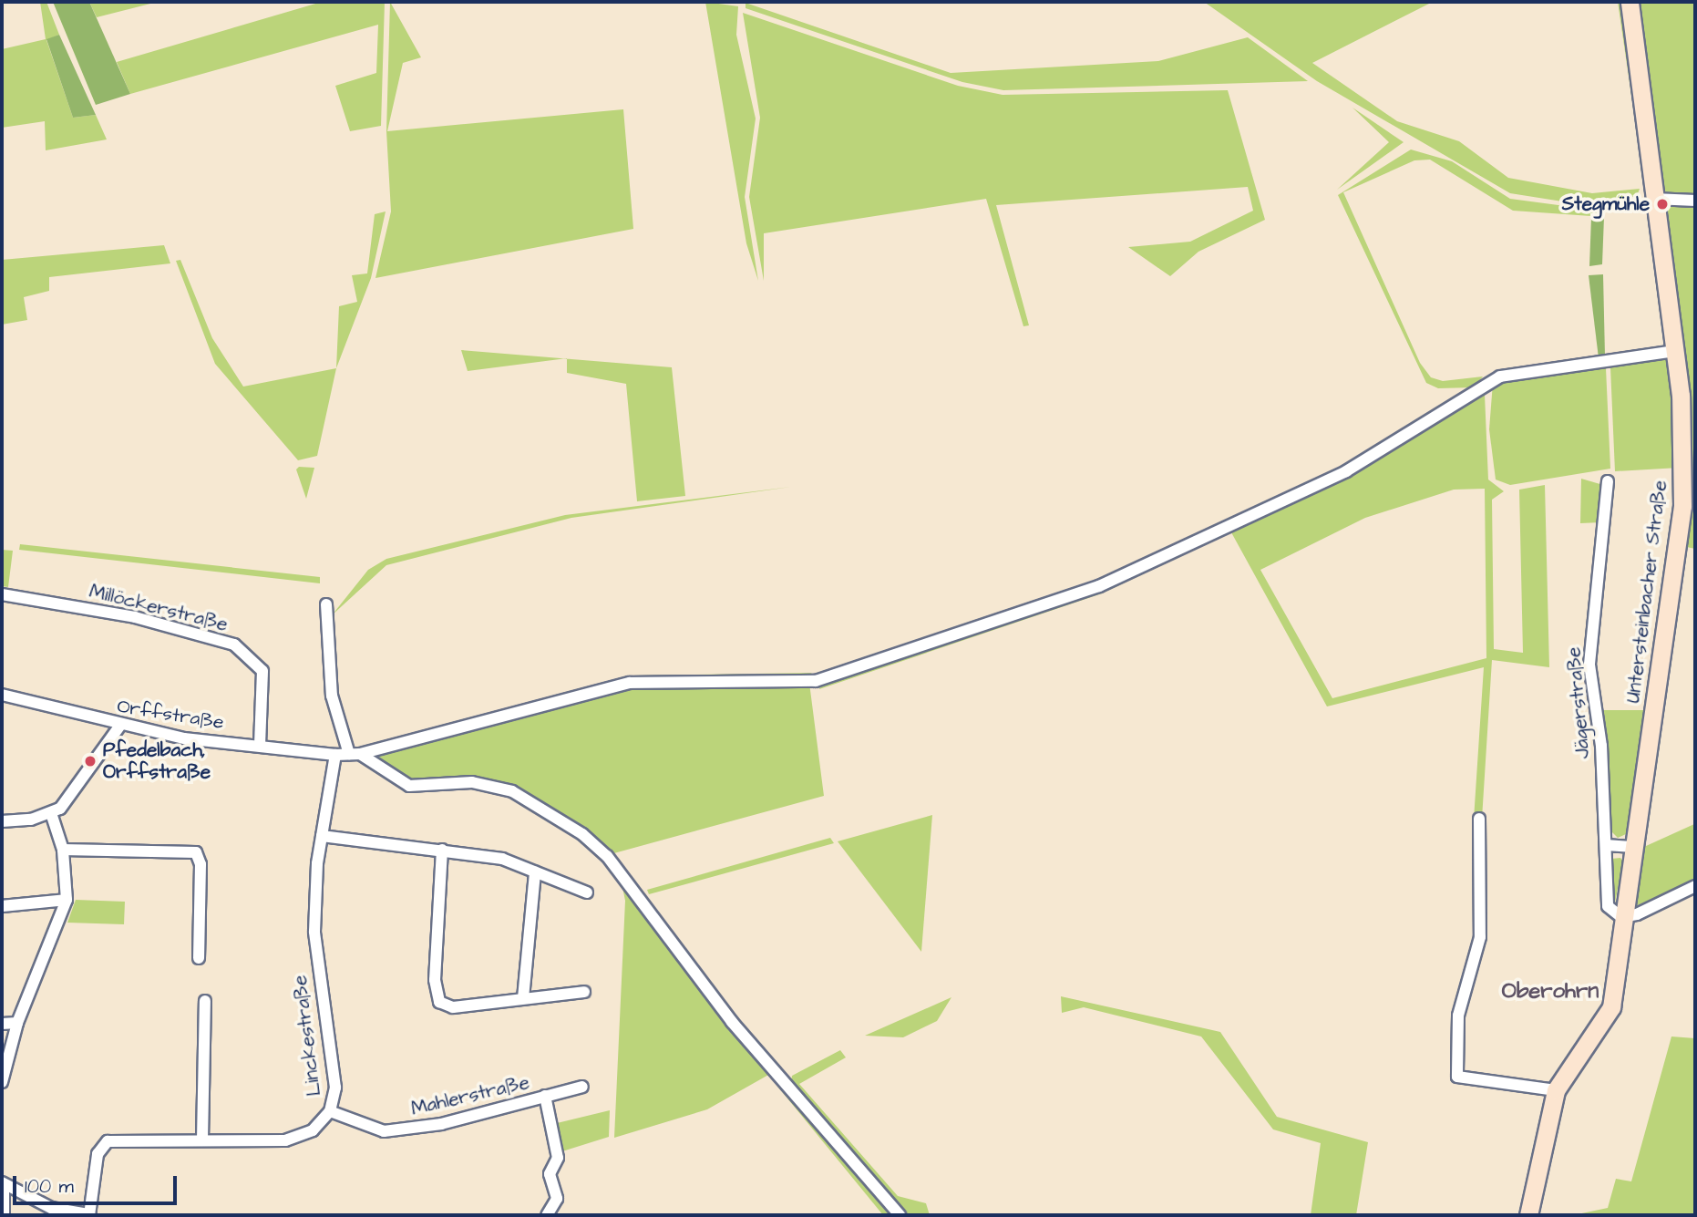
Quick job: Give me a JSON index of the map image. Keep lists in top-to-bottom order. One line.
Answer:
{"streets":{"main road":["Untersteinbacher Straße"],"street":["Millöckerstraße","Jägerstraße","Orffstraße","Linckestraße","Mahlerstraße"]},"crossings":[["Untersteinbacher Straße","Jägerstraße"],["Untersteinbacher Straße","Orffstraße"],["Millöckerstraße","Orffstraße"],["Orffstraße","Linckestraße"],["Linckestraße","Mahlerstraße"]],"districts":["Oberohrn"],"places":["Stegmühle","Pfedelbach, Orffstraße"],"scale_bar":"100 m"}
